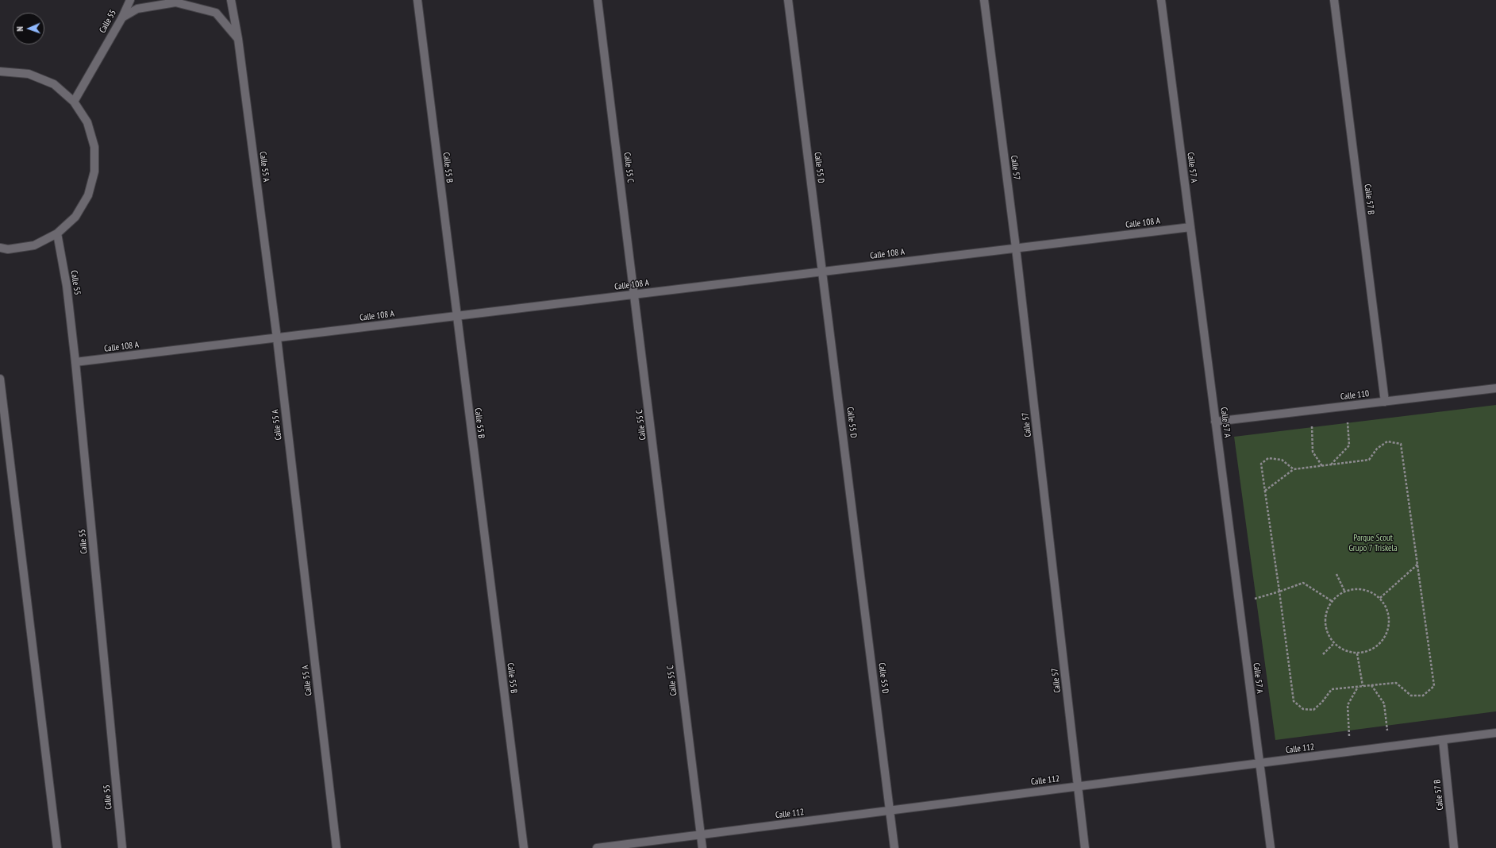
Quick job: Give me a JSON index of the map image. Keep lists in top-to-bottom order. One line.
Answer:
{"streets":{"street":["Calle 55","Calle 55 A","Calle 55 B","Calle 55 C","Calle 55 D","Calle 57","Calle 57 A","Calle 57 B","Calle 108 A","Calle 110","Calle 112"]},"crossings":[["Calle 55","Calle 108 A"],["Calle 55 A","Calle 108 A"],["Calle 55 B","Calle 108 A"],["Calle 55 C","Calle 108 A"],["Calle 55 C","Calle 112"],["Calle 55 D","Calle 108 A"],["Calle 55 D","Calle 112"],["Calle 57","Calle 108 A"],["Calle 57","Calle 112"],["Calle 57 A","Calle 108 A"],["Calle 57 A","Calle 110"],["Calle 57 A","Calle 112"],["Calle 57 B","Calle 110"],["Calle 57 B","Calle 112"]],"parks":["Parque Scout Grupo 7 Triskela"],"north":"left"}
